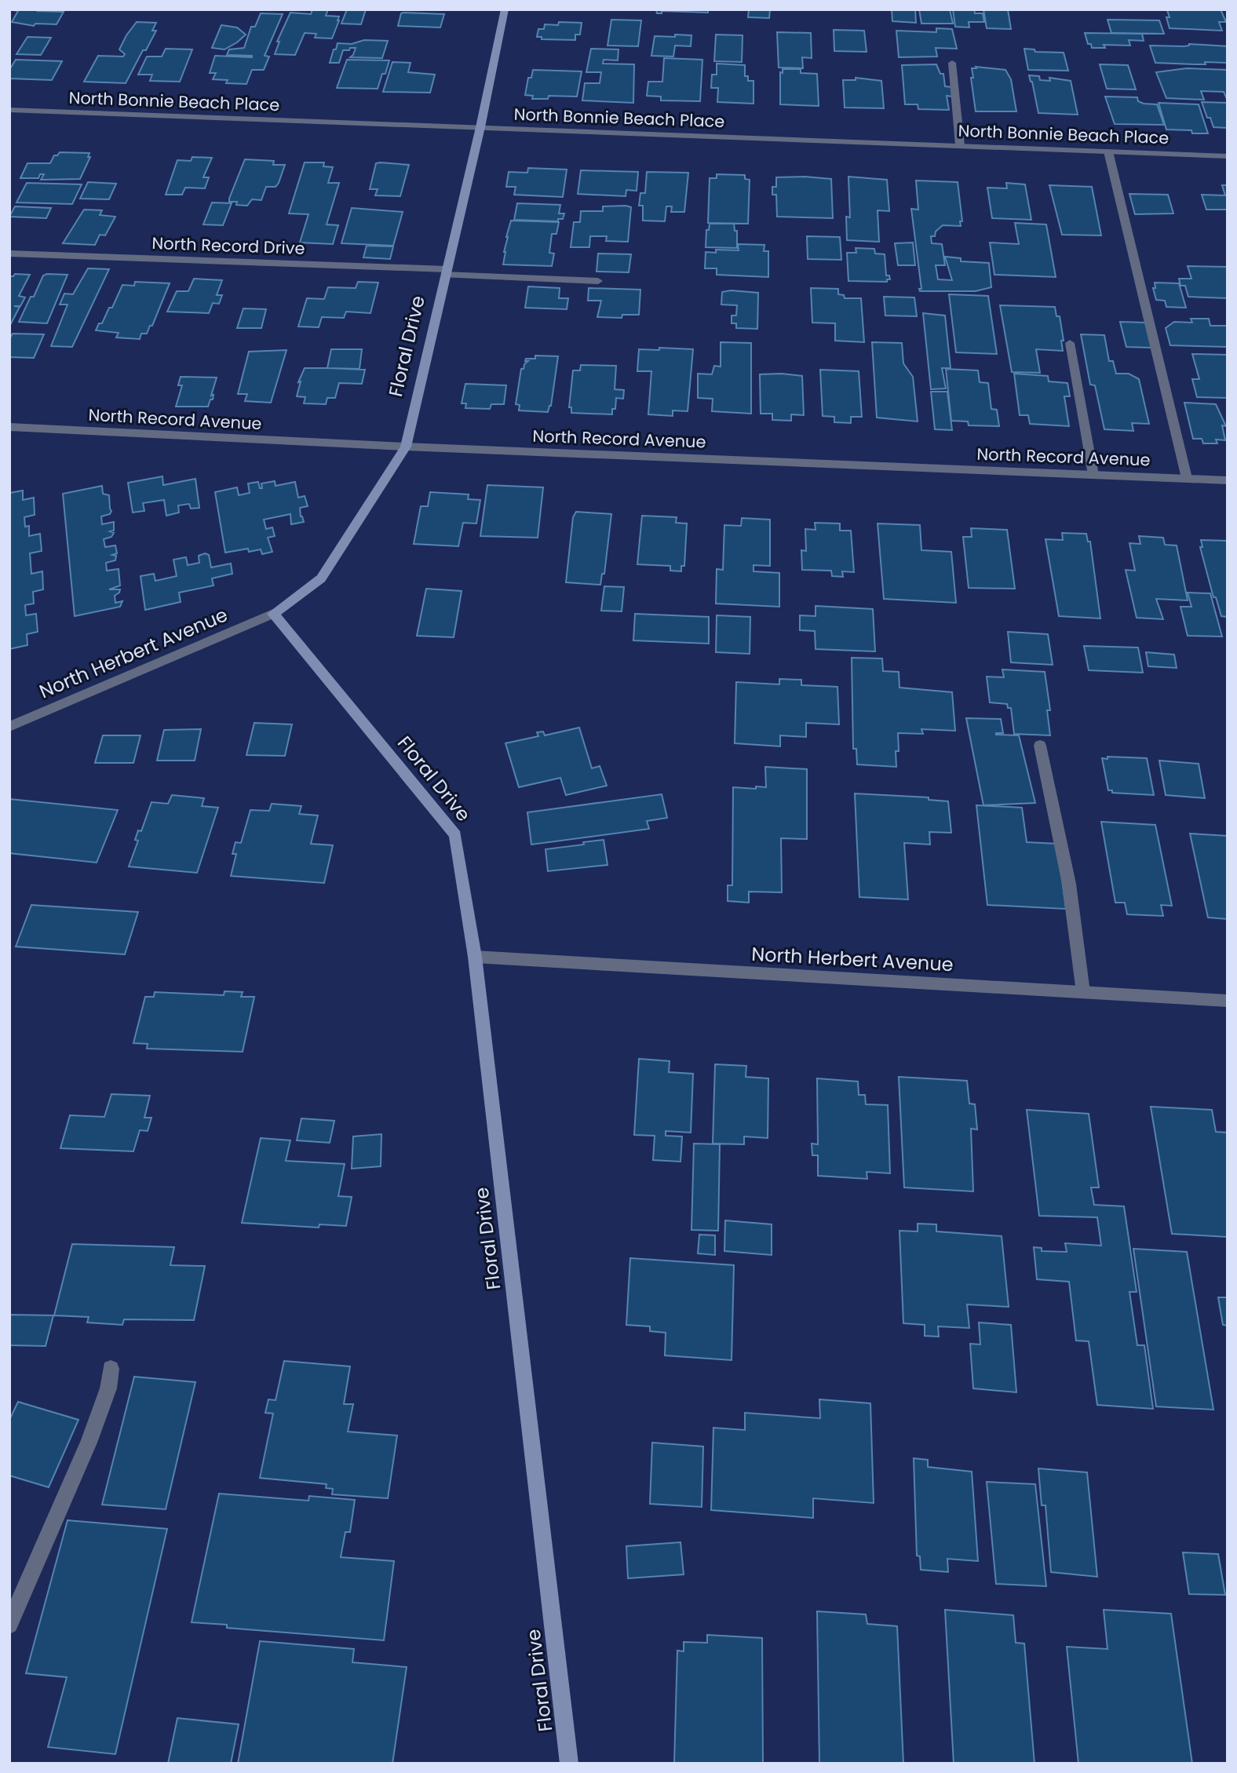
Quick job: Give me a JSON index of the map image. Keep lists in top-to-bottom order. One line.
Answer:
{"streets":{"street":["North Bonnie Beach Place","North Record Drive","Floral Drive","North Record Avenue","North Herbert Avenue"]},"crossings":[["North Bonnie Beach Place","Floral Drive"],["North Record Drive","Floral Drive"],["Floral Drive","North Record Avenue"],["Floral Drive","North Herbert Avenue"]]}
